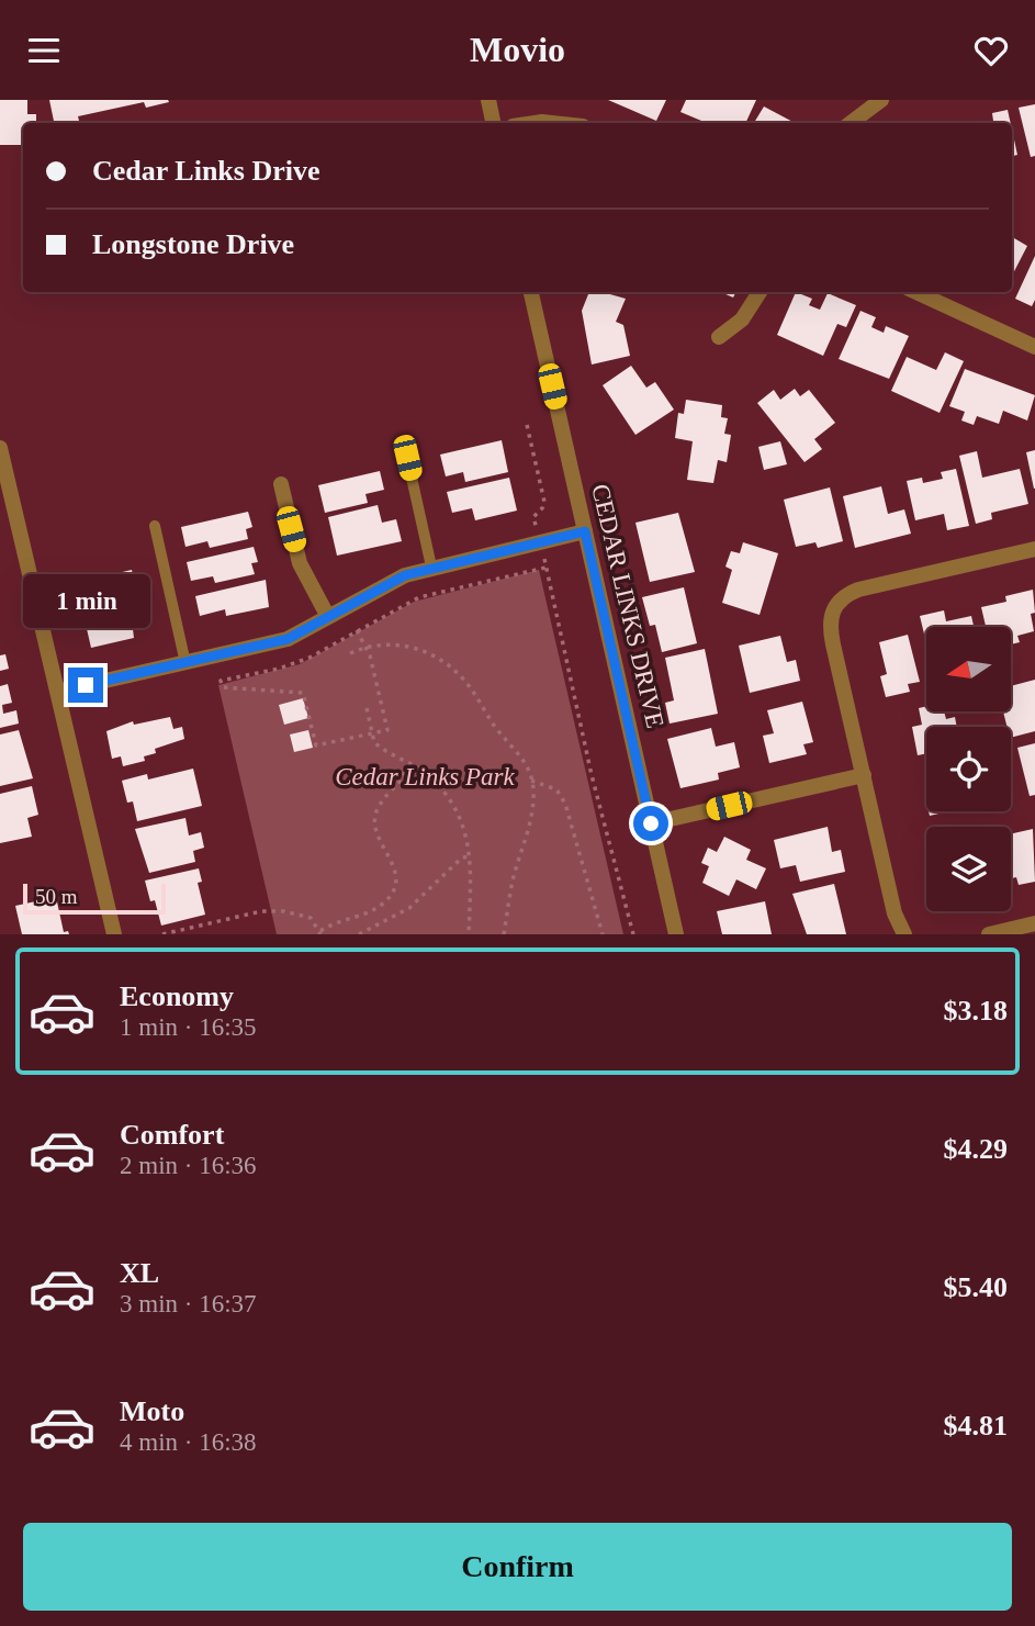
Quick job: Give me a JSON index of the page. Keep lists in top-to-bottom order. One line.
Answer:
{"streets":{"street":["CEDAR LINKS DRIVE"]},"parks":["Cedar Links Park"],"scale_bar":"50 m","north":"left","page":{"header":"Movio","banner":["Cedar Links Drive","Longstone Drive"],"bubble":"1 min","scale":"50 m","list":[{"name":"Economy","note":"1 min · 16:35","value":"$3.18"},{"name":"Comfort","note":"2 min · 16:36","value":"$4.29"},{"name":"XL","note":"3 min · 16:37","value":"$5.40"},{"name":"Moto","note":"4 min · 16:38","value":"$4.81"}],"buttons":"Confirm"}}
